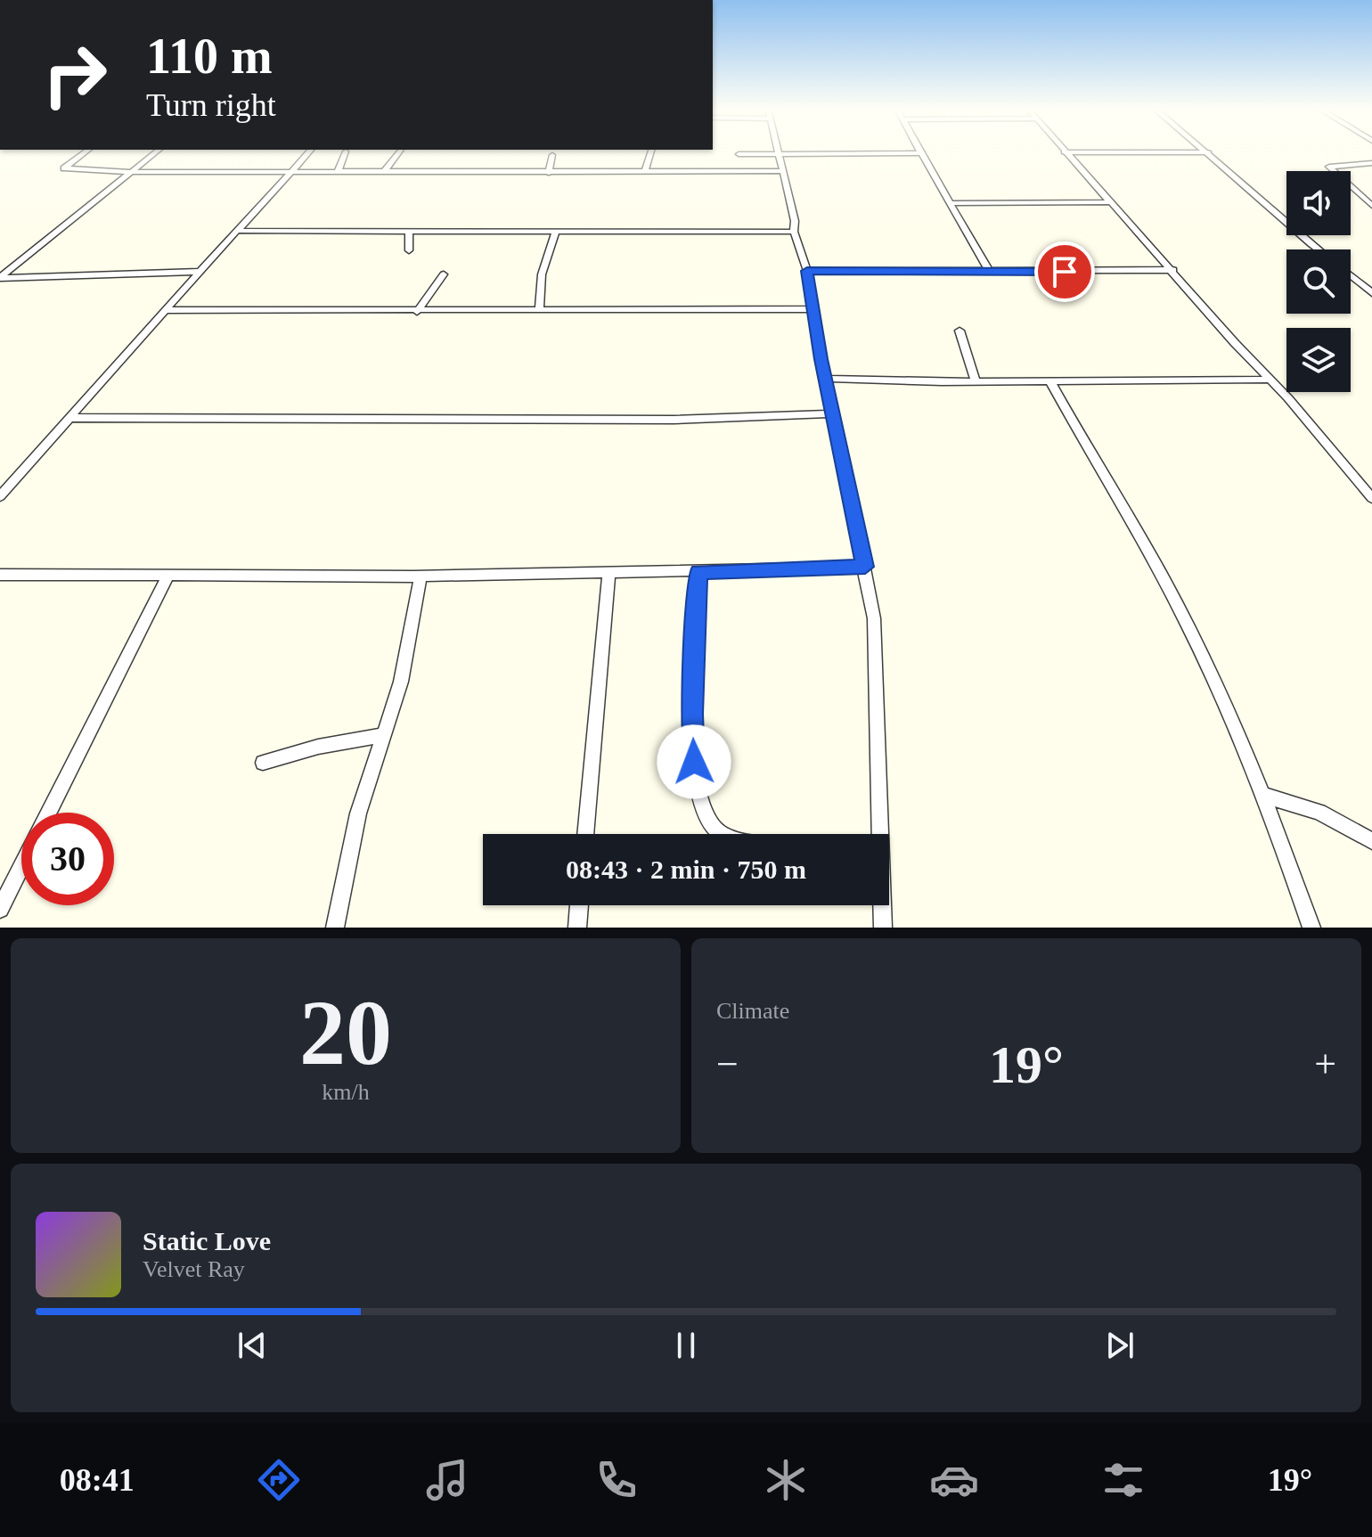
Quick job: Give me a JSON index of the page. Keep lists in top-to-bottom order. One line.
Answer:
{"page":{"turn":["110 m","Turn right"],"limit":"30","trip":"08:43 · 2 min · 750 m","tile":[["20","km/h"],"Climate"],"heat":["−","19°","+"],"song":["Static Love","Velvet Ray"],"tabs":["08:41","19°"]}}
